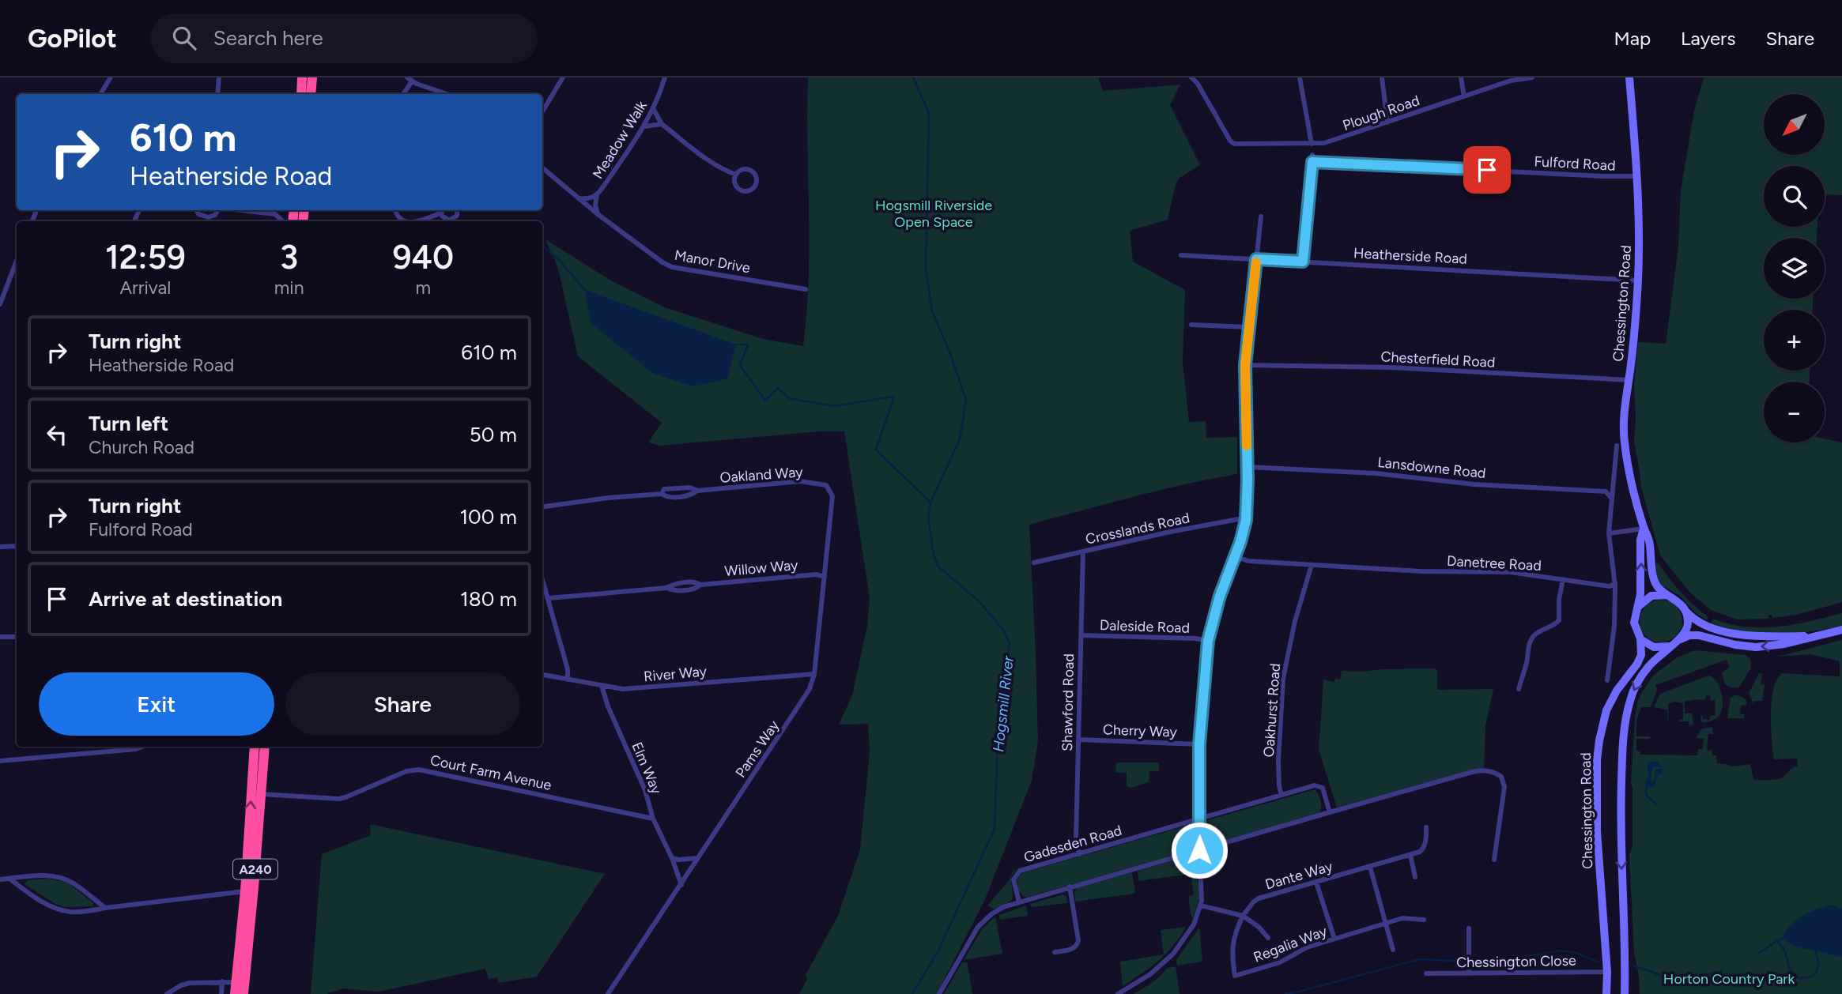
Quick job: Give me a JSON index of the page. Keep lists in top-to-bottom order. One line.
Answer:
{"streets":{"highway":["A240"],"main road":["Chessington Road"],"street":["Plough Road","Meadow Walk","Fulford Road","Heatherside Road","Manor Drive","Chesterfield Road","Lansdowne Road","Oakland Way","Crosslands Road","Danetree Road","Willow Way","Daleside Road","River Way","Shawford Road","Oakhurst Road","Cherry Way","Pams Way","Elm Way","Court Farm Avenue","Gadesden Road","Dante Way","Regalia Way","Chessington Close"]},"crossings":[["Meadow Walk","Manor Drive"],["Fulford Road","Chessington Road"],["Heatherside Road","Chessington Road"],["Chessington Road","Chesterfield Road"],["Chessington Road","Chessington Close"],["Oakland Way","Pams Way"],["Crosslands Road","Shawford Road"],["Danetree Road","Oakhurst Road"],["Willow Way","Pams Way"],["Daleside Road","Shawford Road"],["River Way","Pams Way"],["River Way","Elm Way"],["Shawford Road","Cherry Way"],["Shawford Road","Gadesden Road"],["Oakhurst Road","Gadesden Road"],["Pams Way","Elm Way"],["Elm Way","Court Farm Avenue"],["Court Farm Avenue","A240"],["Dante Way","Regalia Way"]],"water":["Hogsmill River"],"parks":["Hogsmill Riverside Open Space","Horton Country Park"],"north":"bottom left","page":{"header":"GoPilot","search":"Search here","nav":["Map","Layers","Share"],"map_buttons":["+","−"],"turn":["610 m","Heatherside Road"],"eta":["12:59","Arrival","3","min","940","m"],"list":[{"name":"Turn right","note":"Heatherside Road","value":"610 m"},{"name":"Turn left","note":"Church Road","value":"50 m"},{"name":"Turn right","note":"Fulford Road","value":"100 m"},{"name":"Arrive at destination","value":"180 m"}],"buttons":["Exit","Share"]}}
